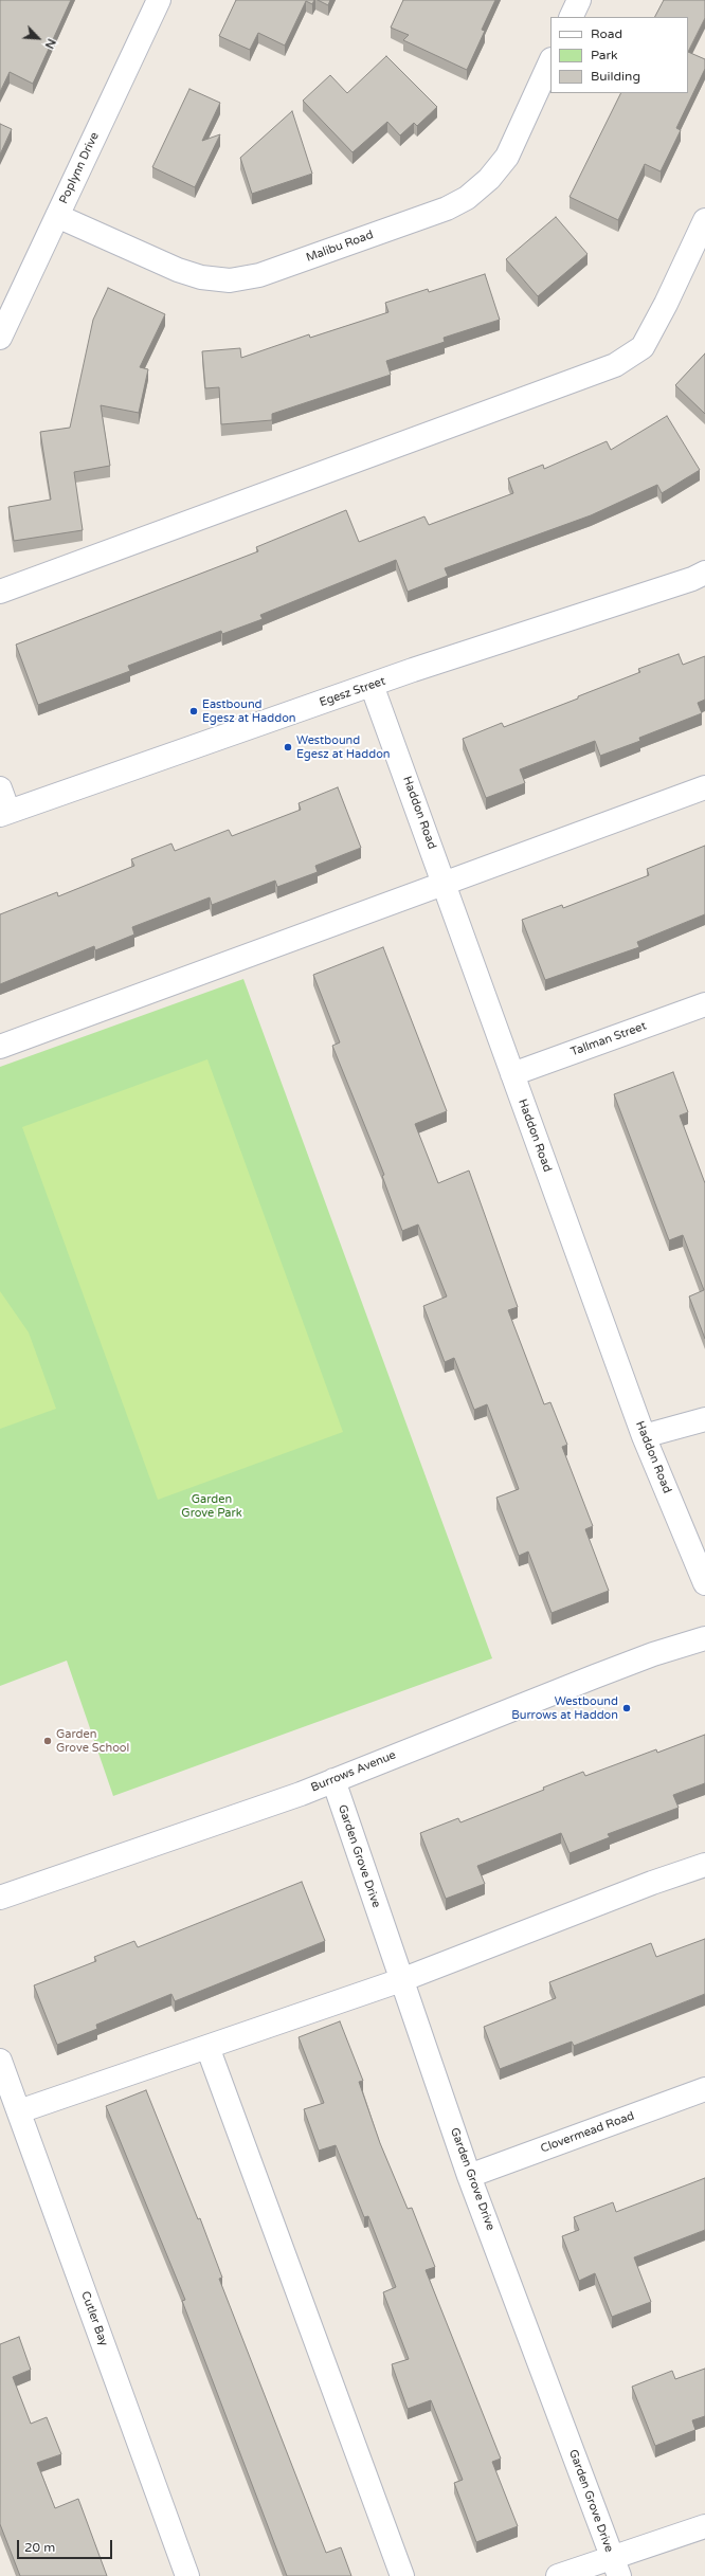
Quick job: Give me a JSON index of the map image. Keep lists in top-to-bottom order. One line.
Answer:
{"streets":{"street":["Poplynn Drive","Malibu Road","Egesz Street","Haddon Road","Tallman Street","Burrows Avenue","Garden Grove Drive","Clovermead Road","Cutler Bay"]},"crossings":[["Poplynn Drive","Malibu Road"],["Egesz Street","Haddon Road"],["Haddon Road","Tallman Street"],["Burrows Avenue","Garden Grove Drive"],["Garden Grove Drive","Clovermead Road"]],"parks":["Garden Grove Park"],"places":["Eastbound Egesz at Haddon","Westbound Egesz at Haddon","Westbound Burrows at Haddon","Garden Grove School"],"legend":["Road","Park","Building"],"scale_bar":"20 m","north":"bottom right"}
